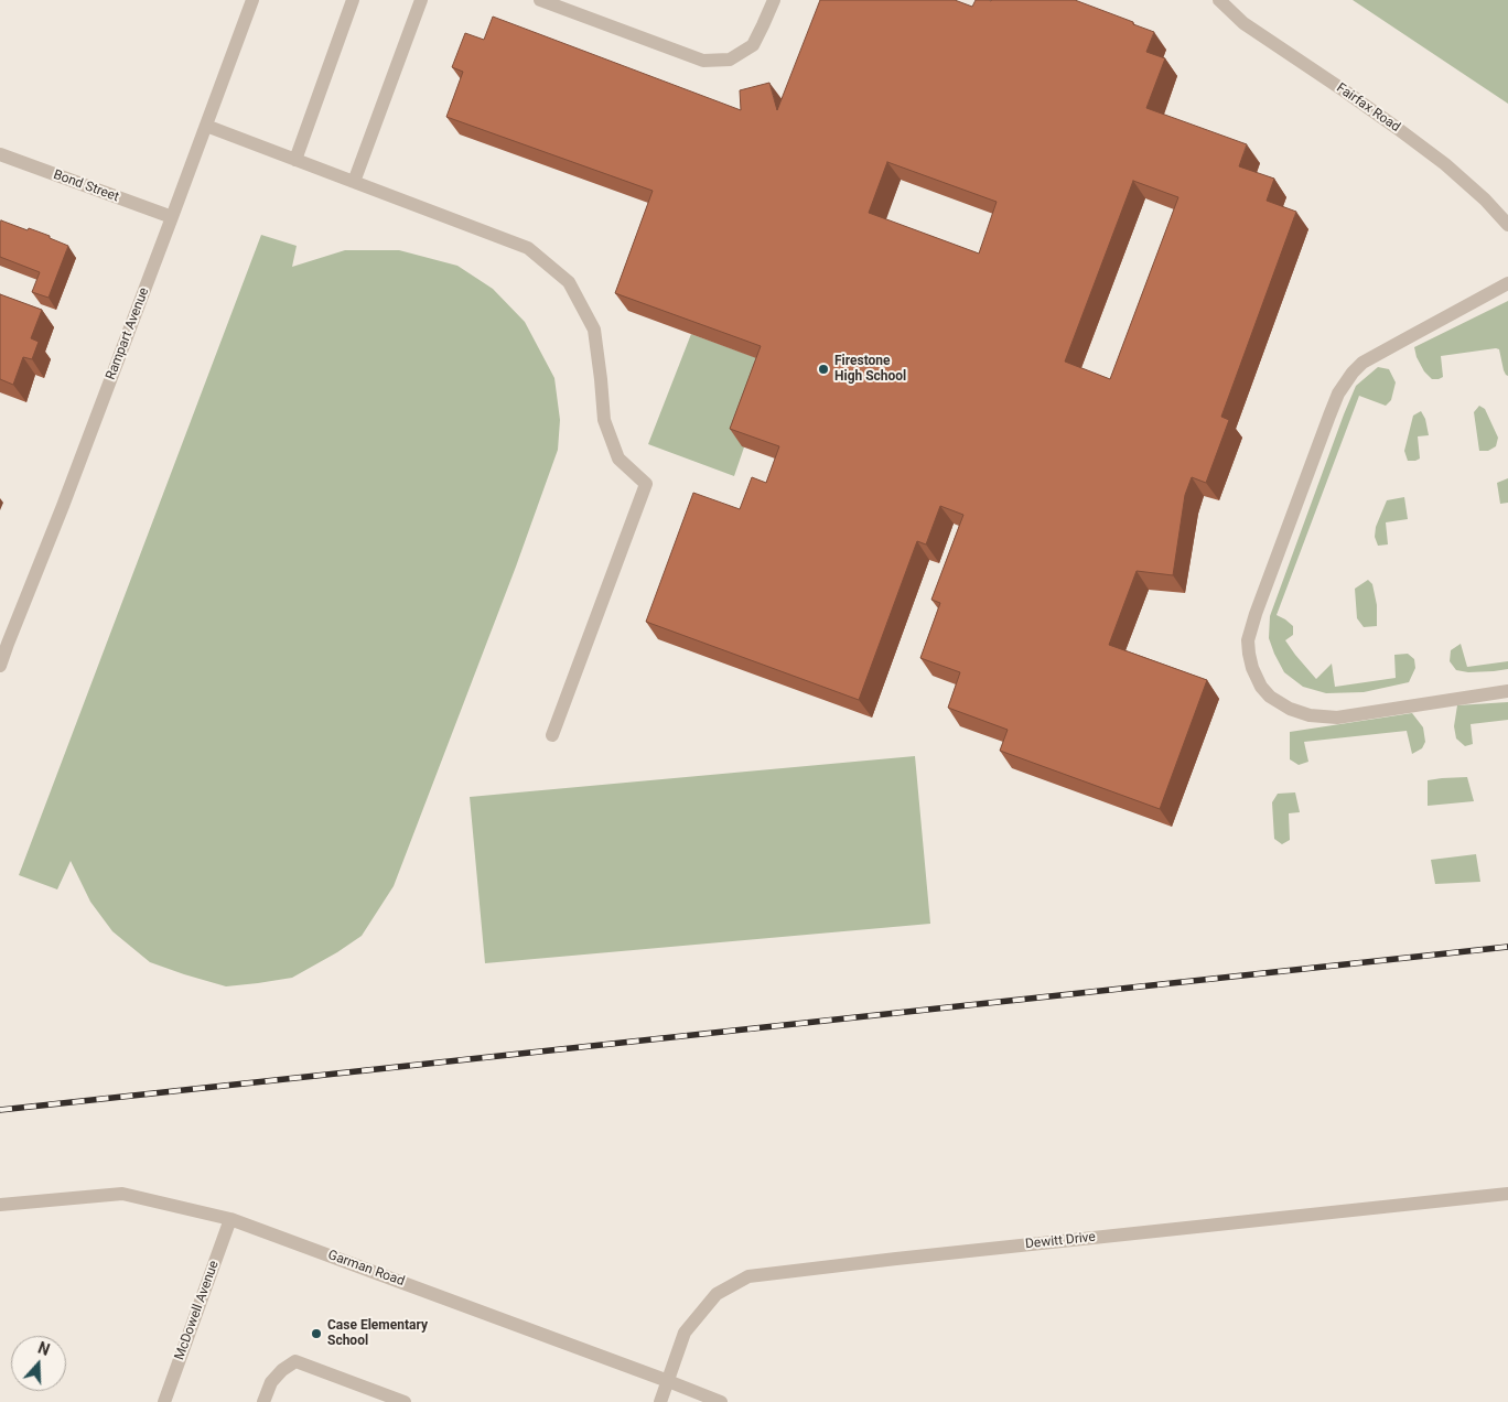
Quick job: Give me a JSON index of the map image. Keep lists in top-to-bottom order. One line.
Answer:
{"streets":{"street":["Fairfax Road","Bond Street","Rampart Avenue","Dewitt Drive","Garman Road","McDowell Avenue"]},"crossings":[["Bond Street","Rampart Avenue"],["Dewitt Drive","Garman Road"],["Garman Road","McDowell Avenue"]],"places":["Firestone High School","Case Elementary School"],"north":"top"}
